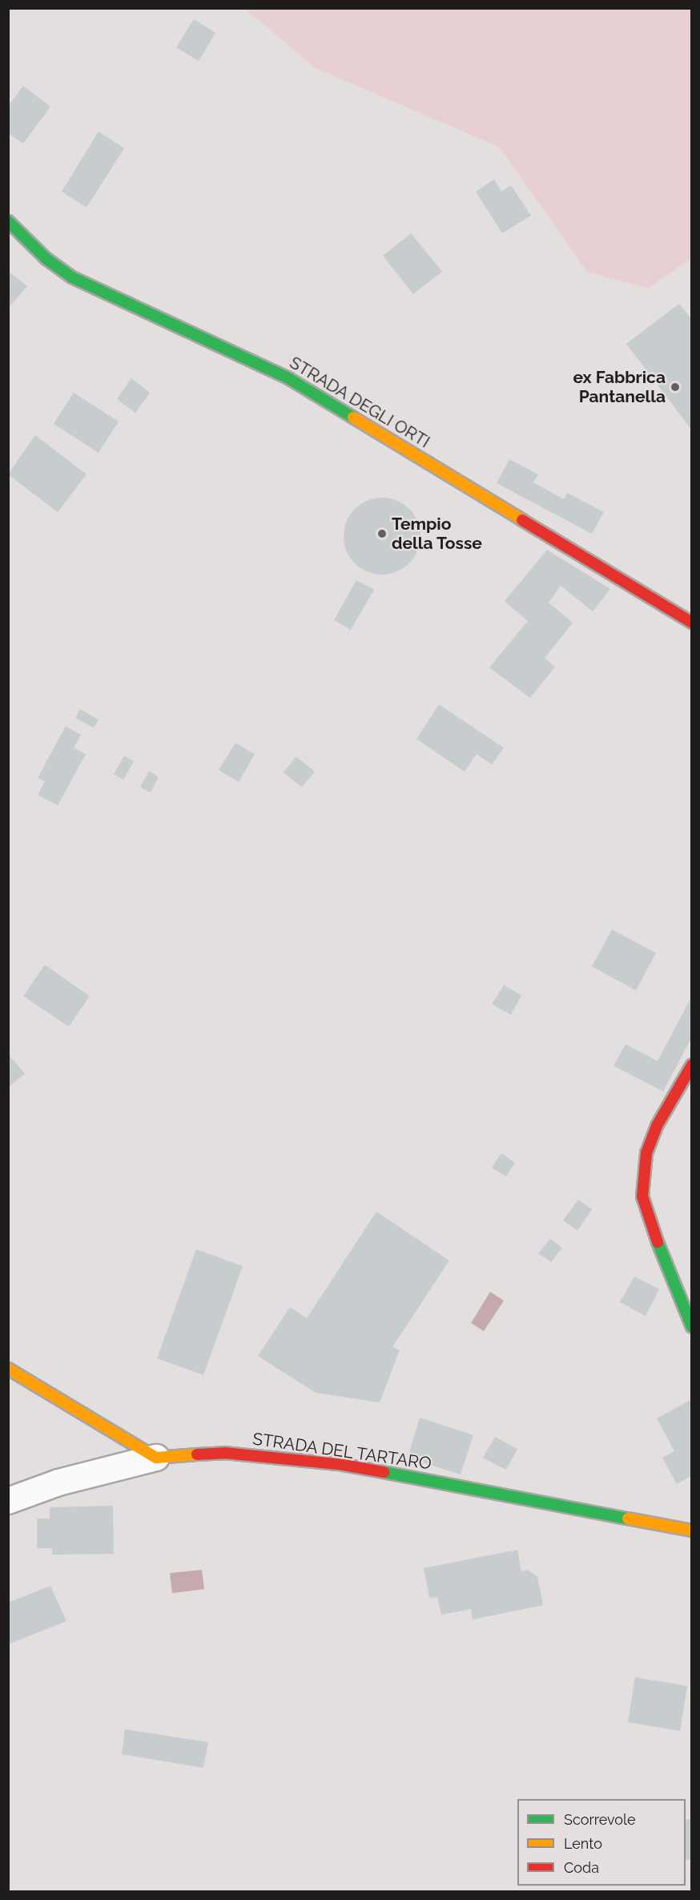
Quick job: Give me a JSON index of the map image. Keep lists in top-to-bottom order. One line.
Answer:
{"streets":{"street":["STRADA DEGLI ORTI","STRADA DEL TARTARO"]},"places":["ex Fabbrica Pantanella","Tempio della Tosse"],"legend":["Scorrevole","Lento","Coda"]}
